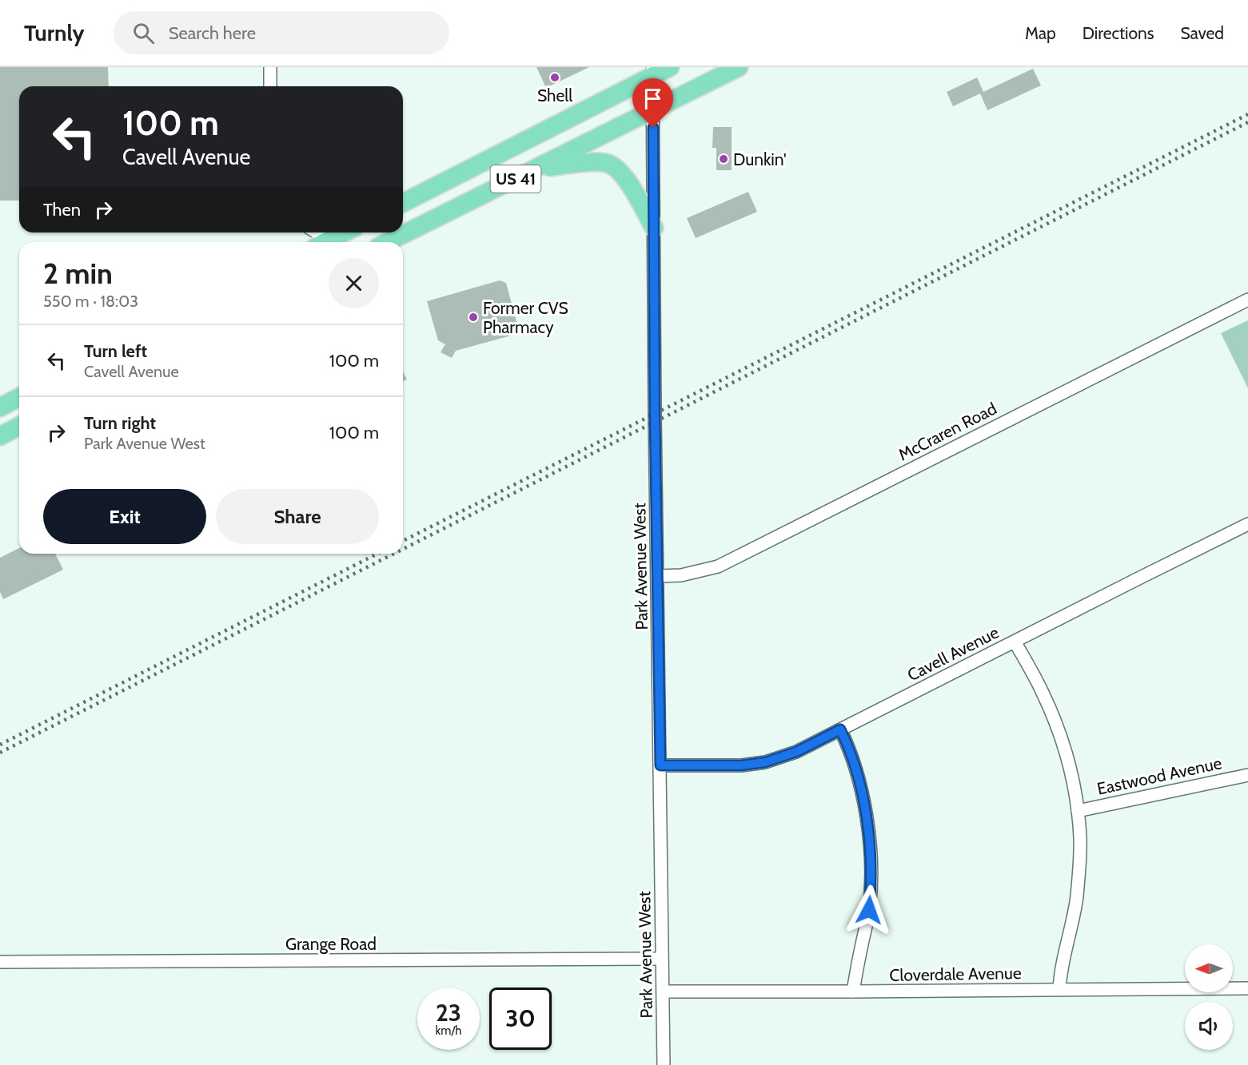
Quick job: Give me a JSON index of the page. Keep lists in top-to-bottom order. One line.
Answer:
{"streets":{"highway":["US 41"],"street":["McCraren Road","Park Avenue West","Cavell Avenue","Eastwood Avenue","Grange Road","Cloverdale Avenue"]},"crossings":[["US 41","Park Avenue West"],["McCraren Road","Park Avenue West"],["Park Avenue West","Cavell Avenue"],["Park Avenue West","Grange Road"],["Park Avenue West","Cloverdale Avenue"]],"places":["Shell","Dunkin'","Former CVS Pharmacy"],"north":"left","page":{"header":"Turnly","search":"Search here","nav":["Map","Directions","Saved"],"turn":["100 m","Cavell Avenue"],"then":"Then","heading":["2 min","550 m · 18:03"],"list":[{"name":"Turn left","note":"Cavell Avenue","value":"100 m"},{"name":"Turn right","note":"Park Avenue West","value":"100 m"}],"buttons":["Exit","Share"],"speed":"23 km/h","limit":"30"}}
